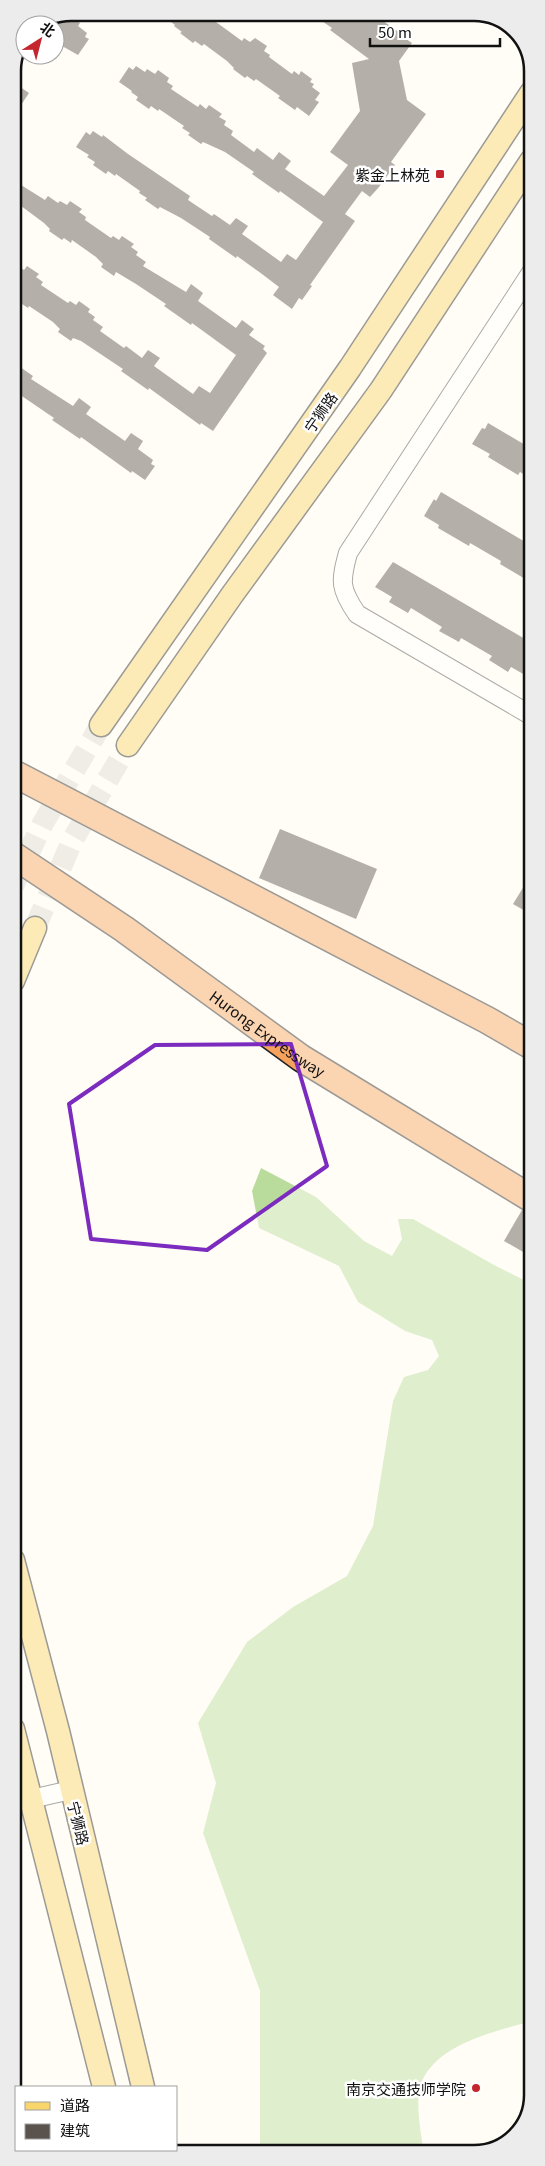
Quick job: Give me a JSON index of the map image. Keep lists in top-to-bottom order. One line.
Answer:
{"streets":{"highway":["Hurong Expressway"],"main road":["宁狮路"]},"places":{"transit":["紫金上林苑"],"other":["南京交通技师学院"]},"legend":["道路","建筑"],"scale_bar":"50 m","north":"top right"}
